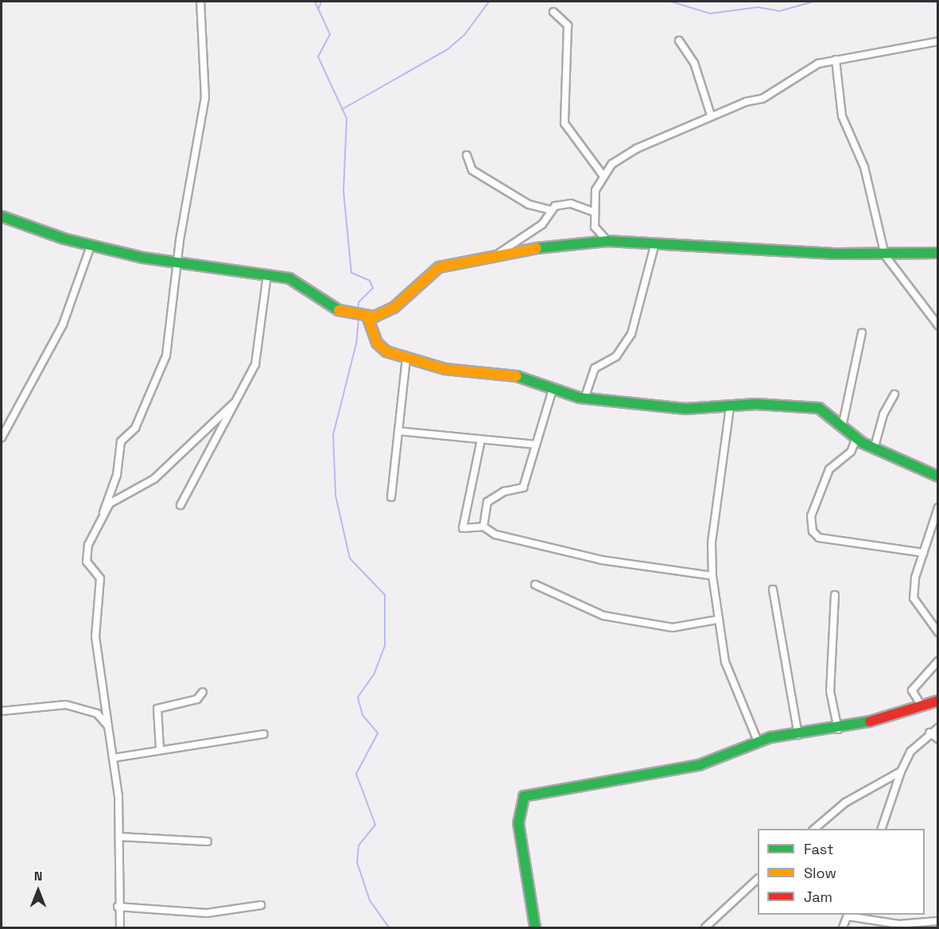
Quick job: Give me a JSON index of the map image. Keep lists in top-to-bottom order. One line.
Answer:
{"legend":["Fast","Slow","Jam"],"north":"top"}
